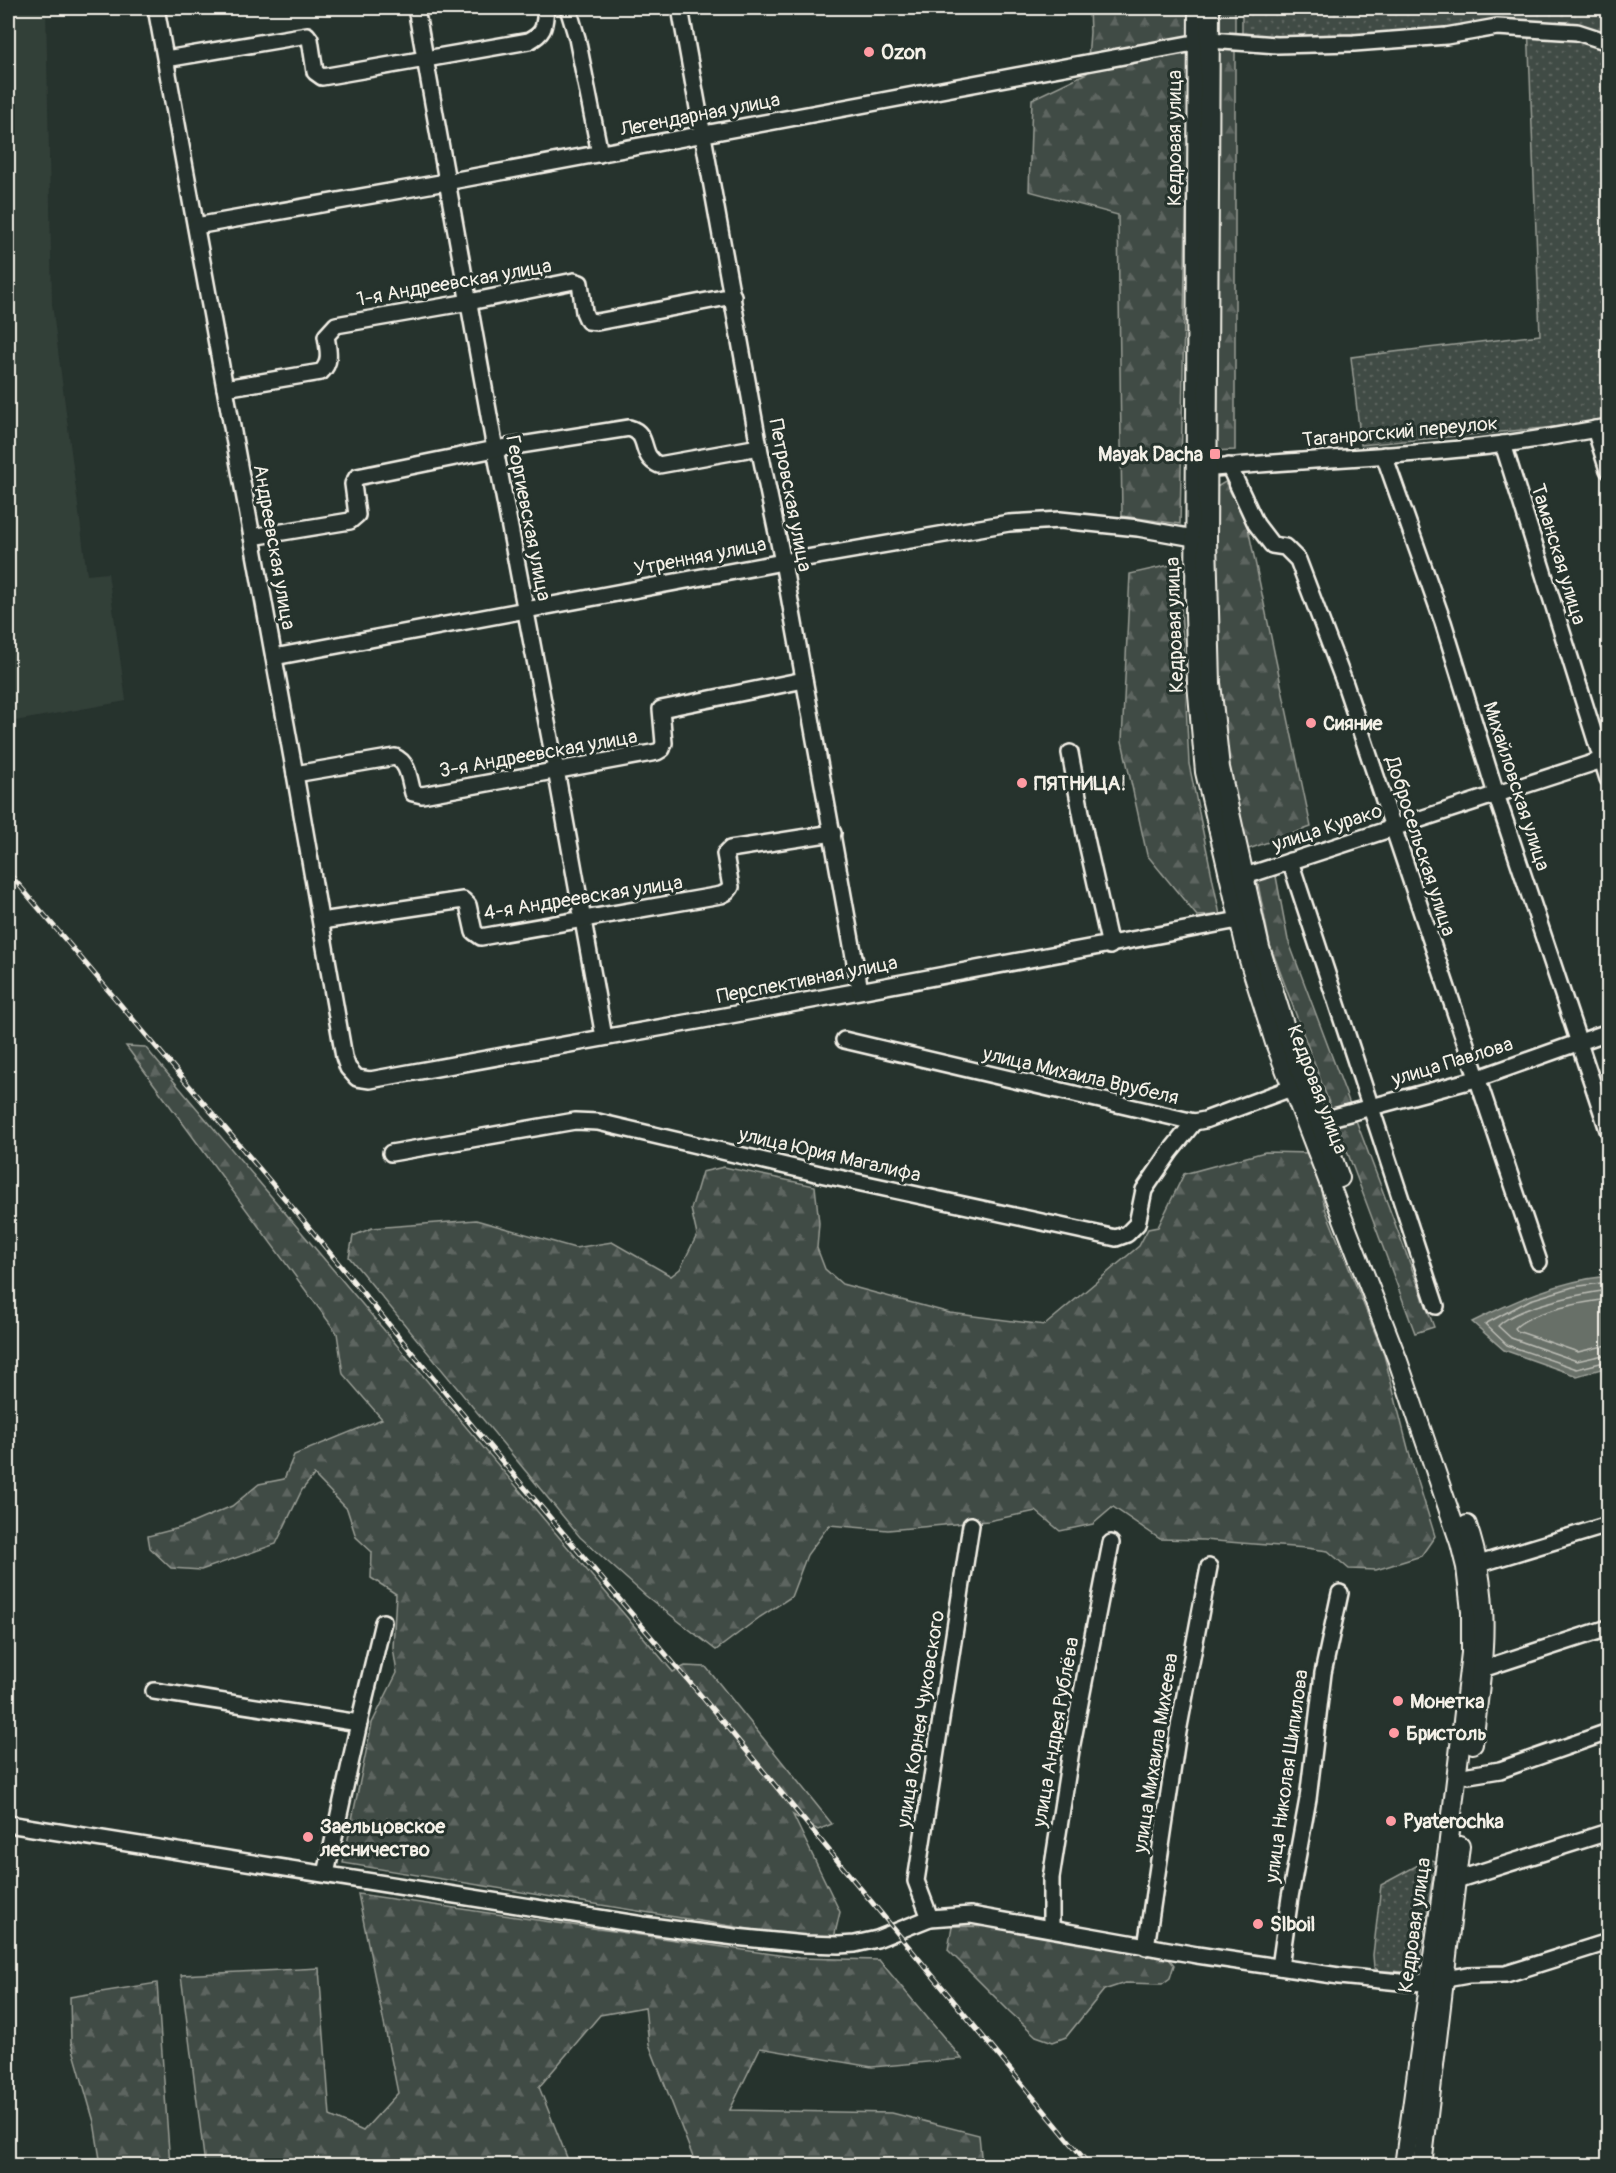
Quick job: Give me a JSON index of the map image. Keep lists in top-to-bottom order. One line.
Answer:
{"streets":{"main road":["Кедровая улица"],"street":["Легендарная улица","1-я Андреевская улица","Таганрогский переулок","Петровская улица","Георгиевская улица","Андреевская улица","Таманская улица","Утренняя улица","3-я Андреевская улица","Михайловская улица","улица Курако","Добросельская улица","4-я Андреевская улица","Перспективная улица","улица Павлова","улица Михаила Врубеля","улица Юрия Магалифа","улица Корнея Чуковского","улица Андрея Рублёва","улица Михаила Михеева","улица Николая Шипилова"]},"crossings":[["Легендарная улица","Кедровая улица"],["Легендарная улица","Петровская улица"],["Легендарная улица","Георгиевская улица"],["Легендарная улица","Андреевская улица"],["Кедровая улица","Таганрогский переулок"],["Кедровая улица","Утренняя улица"],["Кедровая улица","улица Курако"],["Кедровая улица","Перспективная улица"],["Кедровая улица","улица Павлова"],["Кедровая улица","улица Михаила Врубеля"],["1-я Андреевская улица","Петровская улица"],["1-я Андреевская улица","Георгиевская улица"],["1-я Андреевская улица","Андреевская улица"],["Таганрогский переулок","Таманская улица"],["Таганрогский переулок","Михайловская улица"],["Таганрогский переулок","Добросельская улица"],["Петровская улица","Утренняя улица"],["Петровская улица","3-я Андреевская улица"],["Петровская улица","4-я Андреевская улица"],["Петровская улица","Перспективная улица"],["Георгиевская улица","Утренняя улица"],["Георгиевская улица","3-я Андреевская улица"],["Георгиевская улица","4-я Андреевская улица"],["Георгиевская улица","Перспективная улица"],["Андреевская улица","Утренняя улица"],["Андреевская улица","3-я Андреевская улица"],["Андреевская улица","4-я Андреевская улица"],["Андреевская улица","Перспективная улица"],["Таманская улица","улица Курако"],["Михайловская улица","улица Курако"],["Михайловская улица","улица Павлова"],["улица Курако","Добросельская улица"],["Добросельская улица","улица Павлова"],["улица Михаила Врубеля","улица Юрия Магалифа"]],"places":{"other":["Ozon","Сияние","ПЯТНИЦА!","Монетка","Бристоль","Pyaterochka","Заельцовское лесничество","Slboil"],"transit":["Mayak Dacha"]}}
